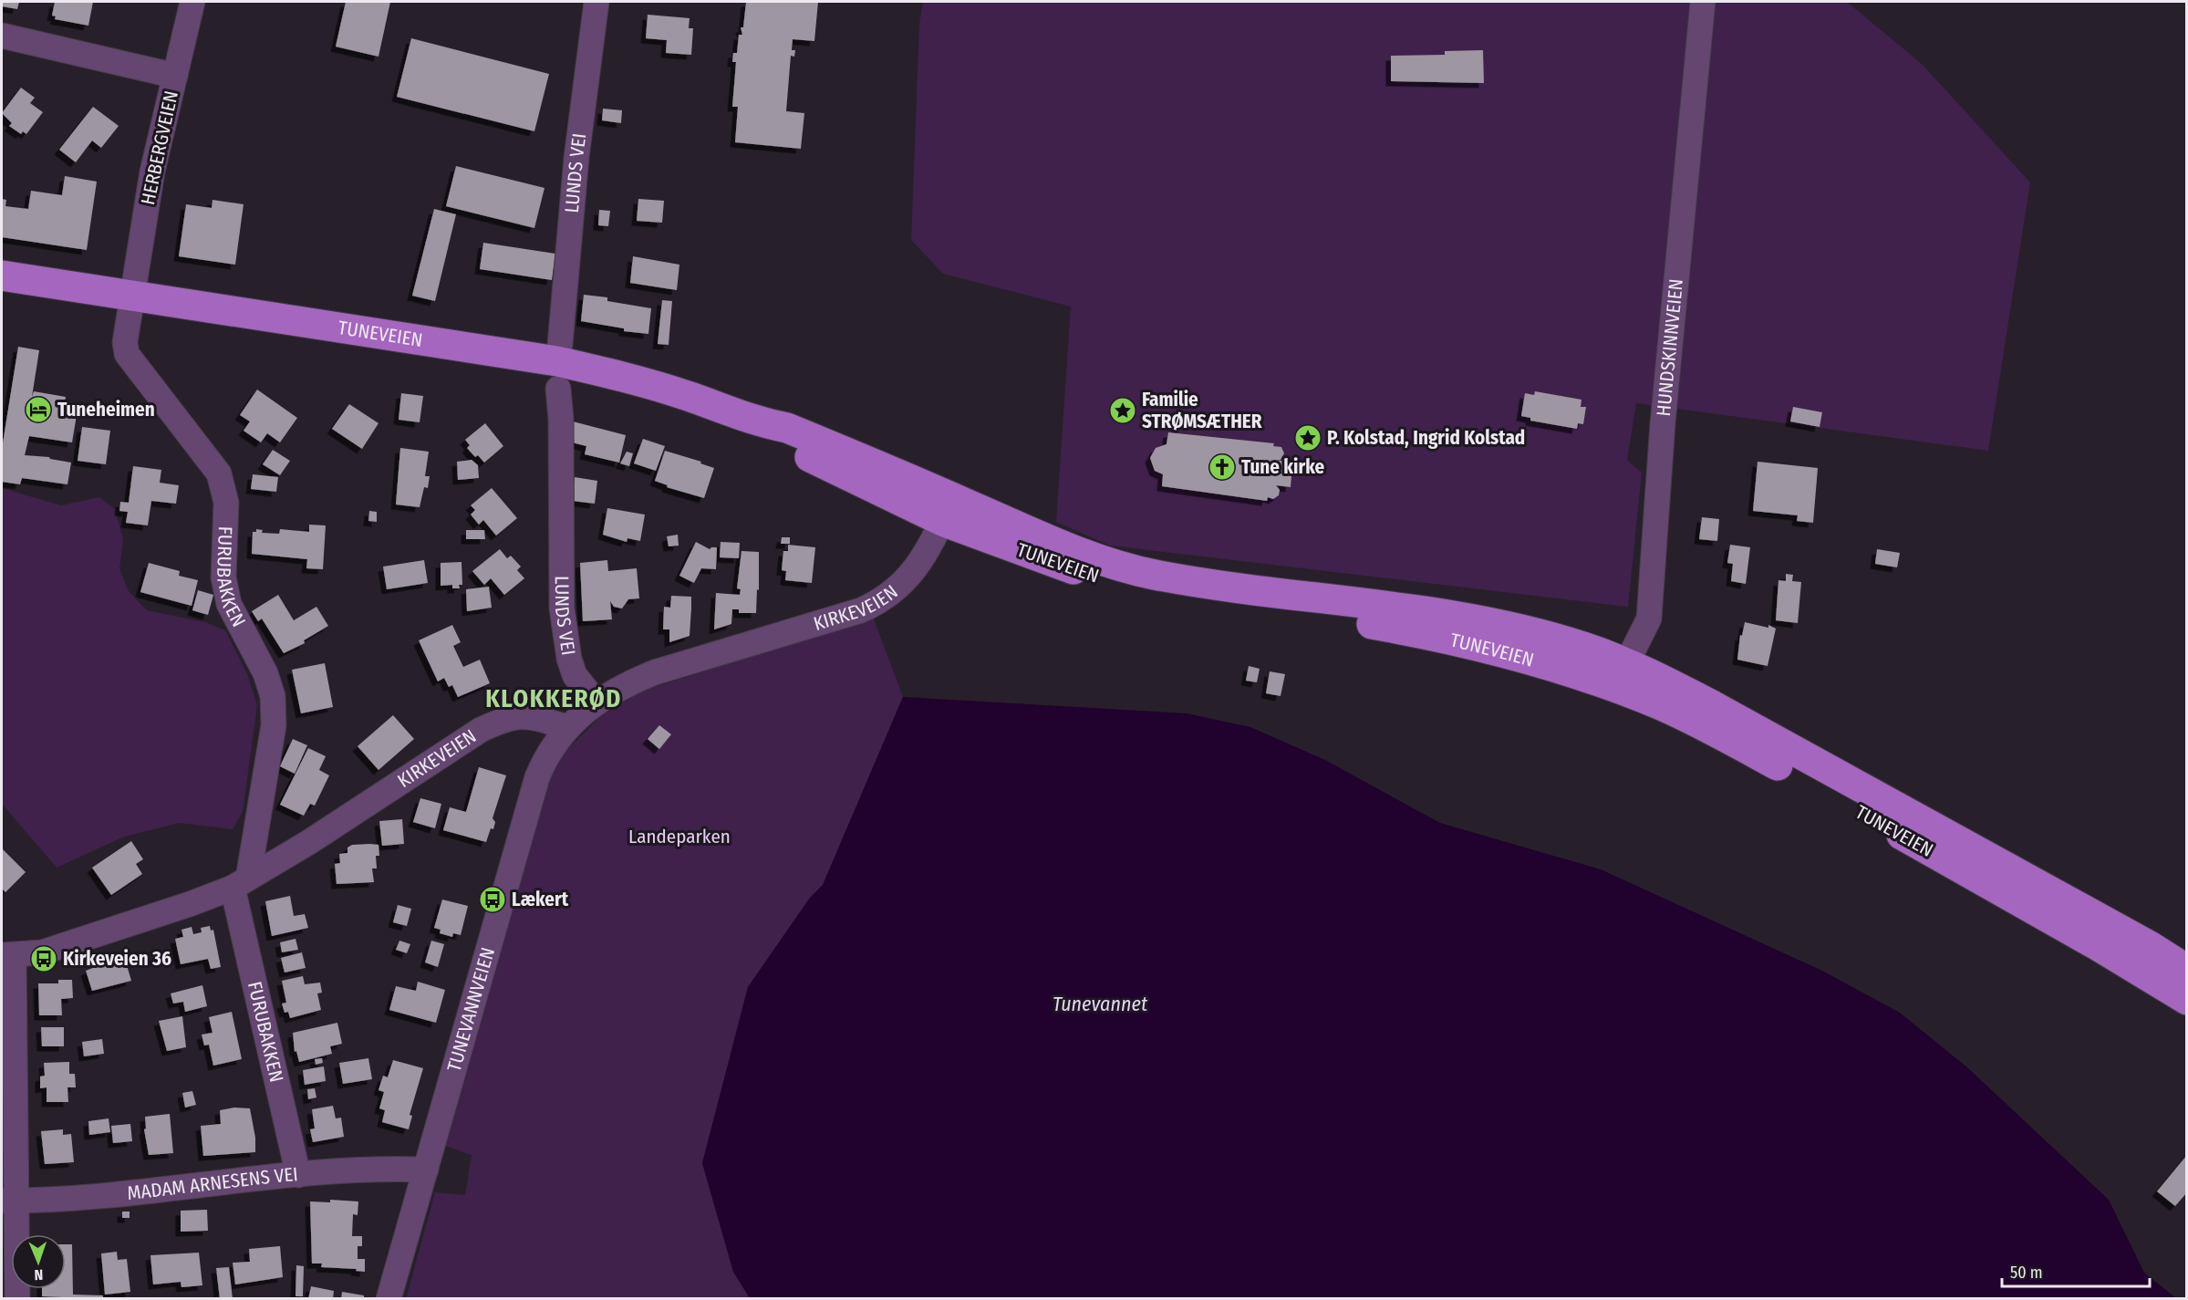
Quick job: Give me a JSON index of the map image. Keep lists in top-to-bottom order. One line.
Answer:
{"streets":{"main road":["TUNEVEIEN"],"street":["HERBERGVEIEN","LUNDS VEI","HUNDSKINNVEIEN","FURUBAKKEN","KIRKEVEIEN","TUNEVANNVEIEN","MADAM ARNESENS VEI"]},"crossings":[["HERBERGVEIEN","TUNEVEIEN"],["HERBERGVEIEN","FURUBAKKEN"],["LUNDS VEI","KIRKEVEIEN"],["TUNEVEIEN","HUNDSKINNVEIEN"],["TUNEVEIEN","FURUBAKKEN"],["TUNEVEIEN","KIRKEVEIEN"],["FURUBAKKEN","KIRKEVEIEN"],["FURUBAKKEN","MADAM ARNESENS VEI"],["KIRKEVEIEN","TUNEVANNVEIEN"],["TUNEVANNVEIEN","MADAM ARNESENS VEI"]],"districts":["KLOKKERØD"],"water":["Tunevannet"],"parks":["Landeparken"],"places":{"hotel":["Tuneheimen"],"place":["Familie STRØMSÆTHER","P. Kolstad, Ingrid Kolstad"],"church":["Tune kirke"],"bus stop":["Lækert","Kirkeveien 36"]},"scale_bar":"50 m","north":"bottom"}
